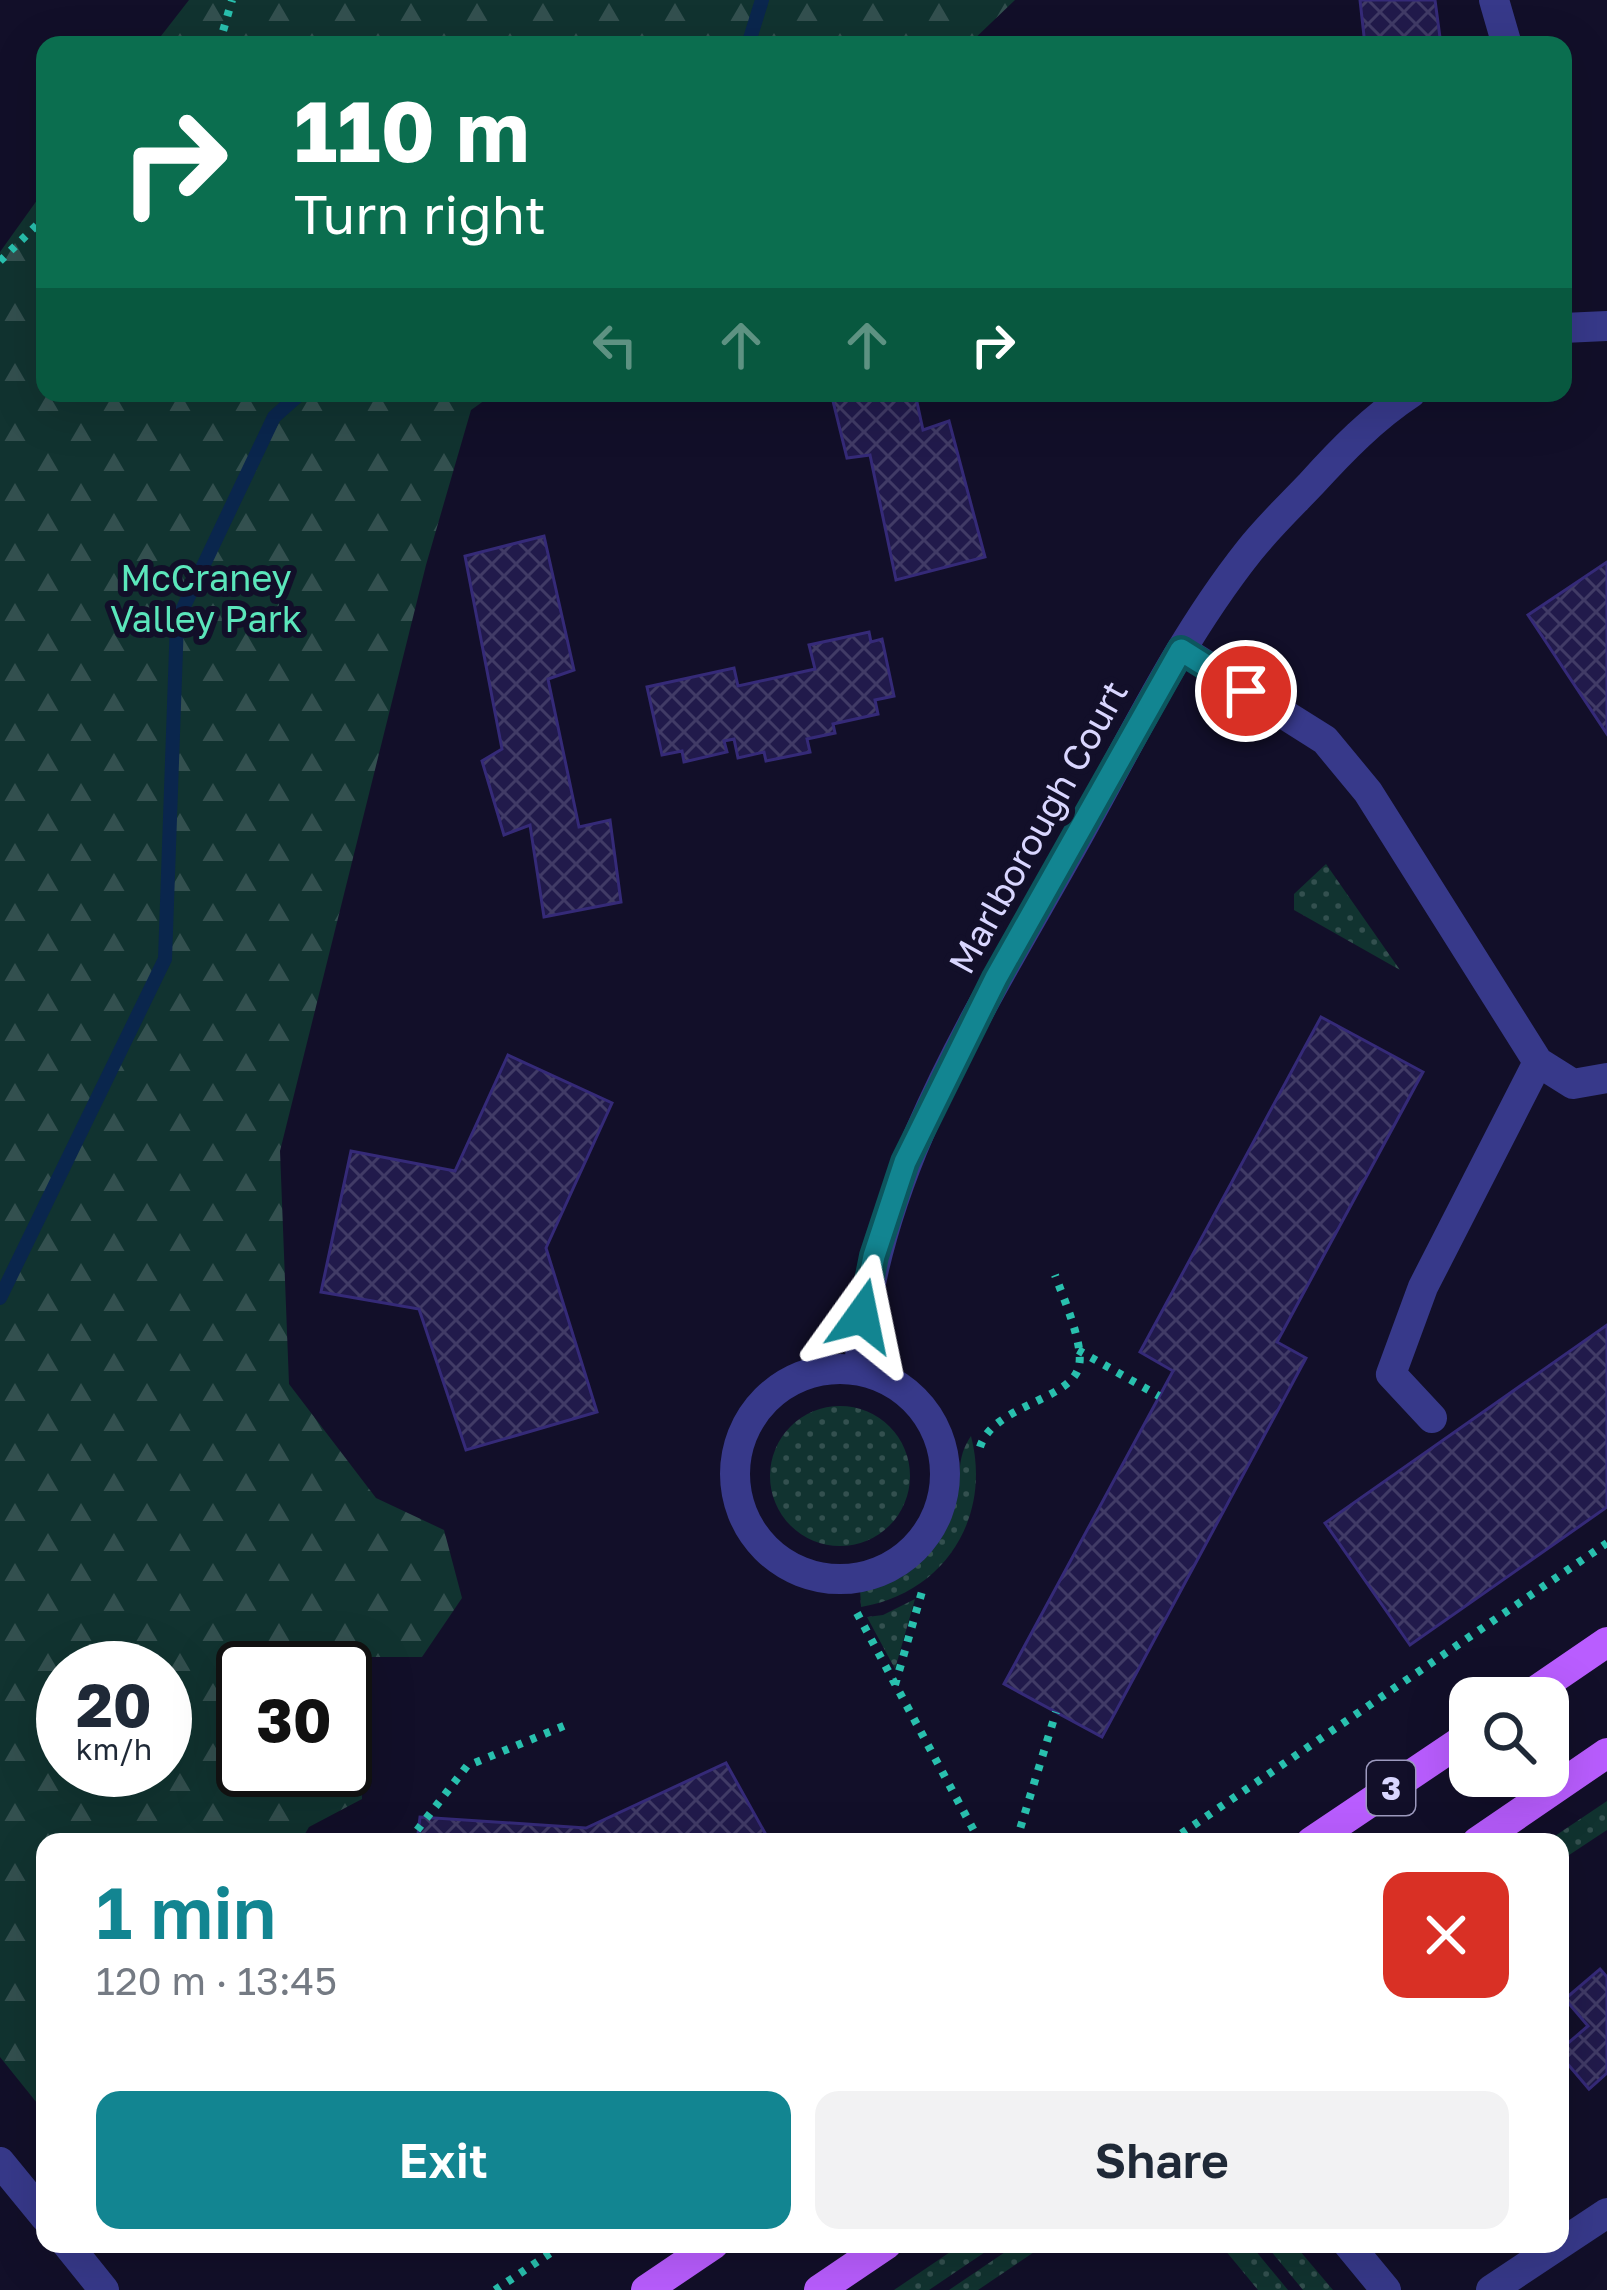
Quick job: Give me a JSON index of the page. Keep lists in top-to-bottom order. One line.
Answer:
{"streets":{"main road":["3"],"street":["Marlborough Court"]},"parks":["McCraney Valley Park"],"page":{"turn":["110 m","Turn right"],"speed":"20 km/h","limit":"30","heading":["1 min","120 m · 13:45"],"buttons":["Exit","Share"]}}
